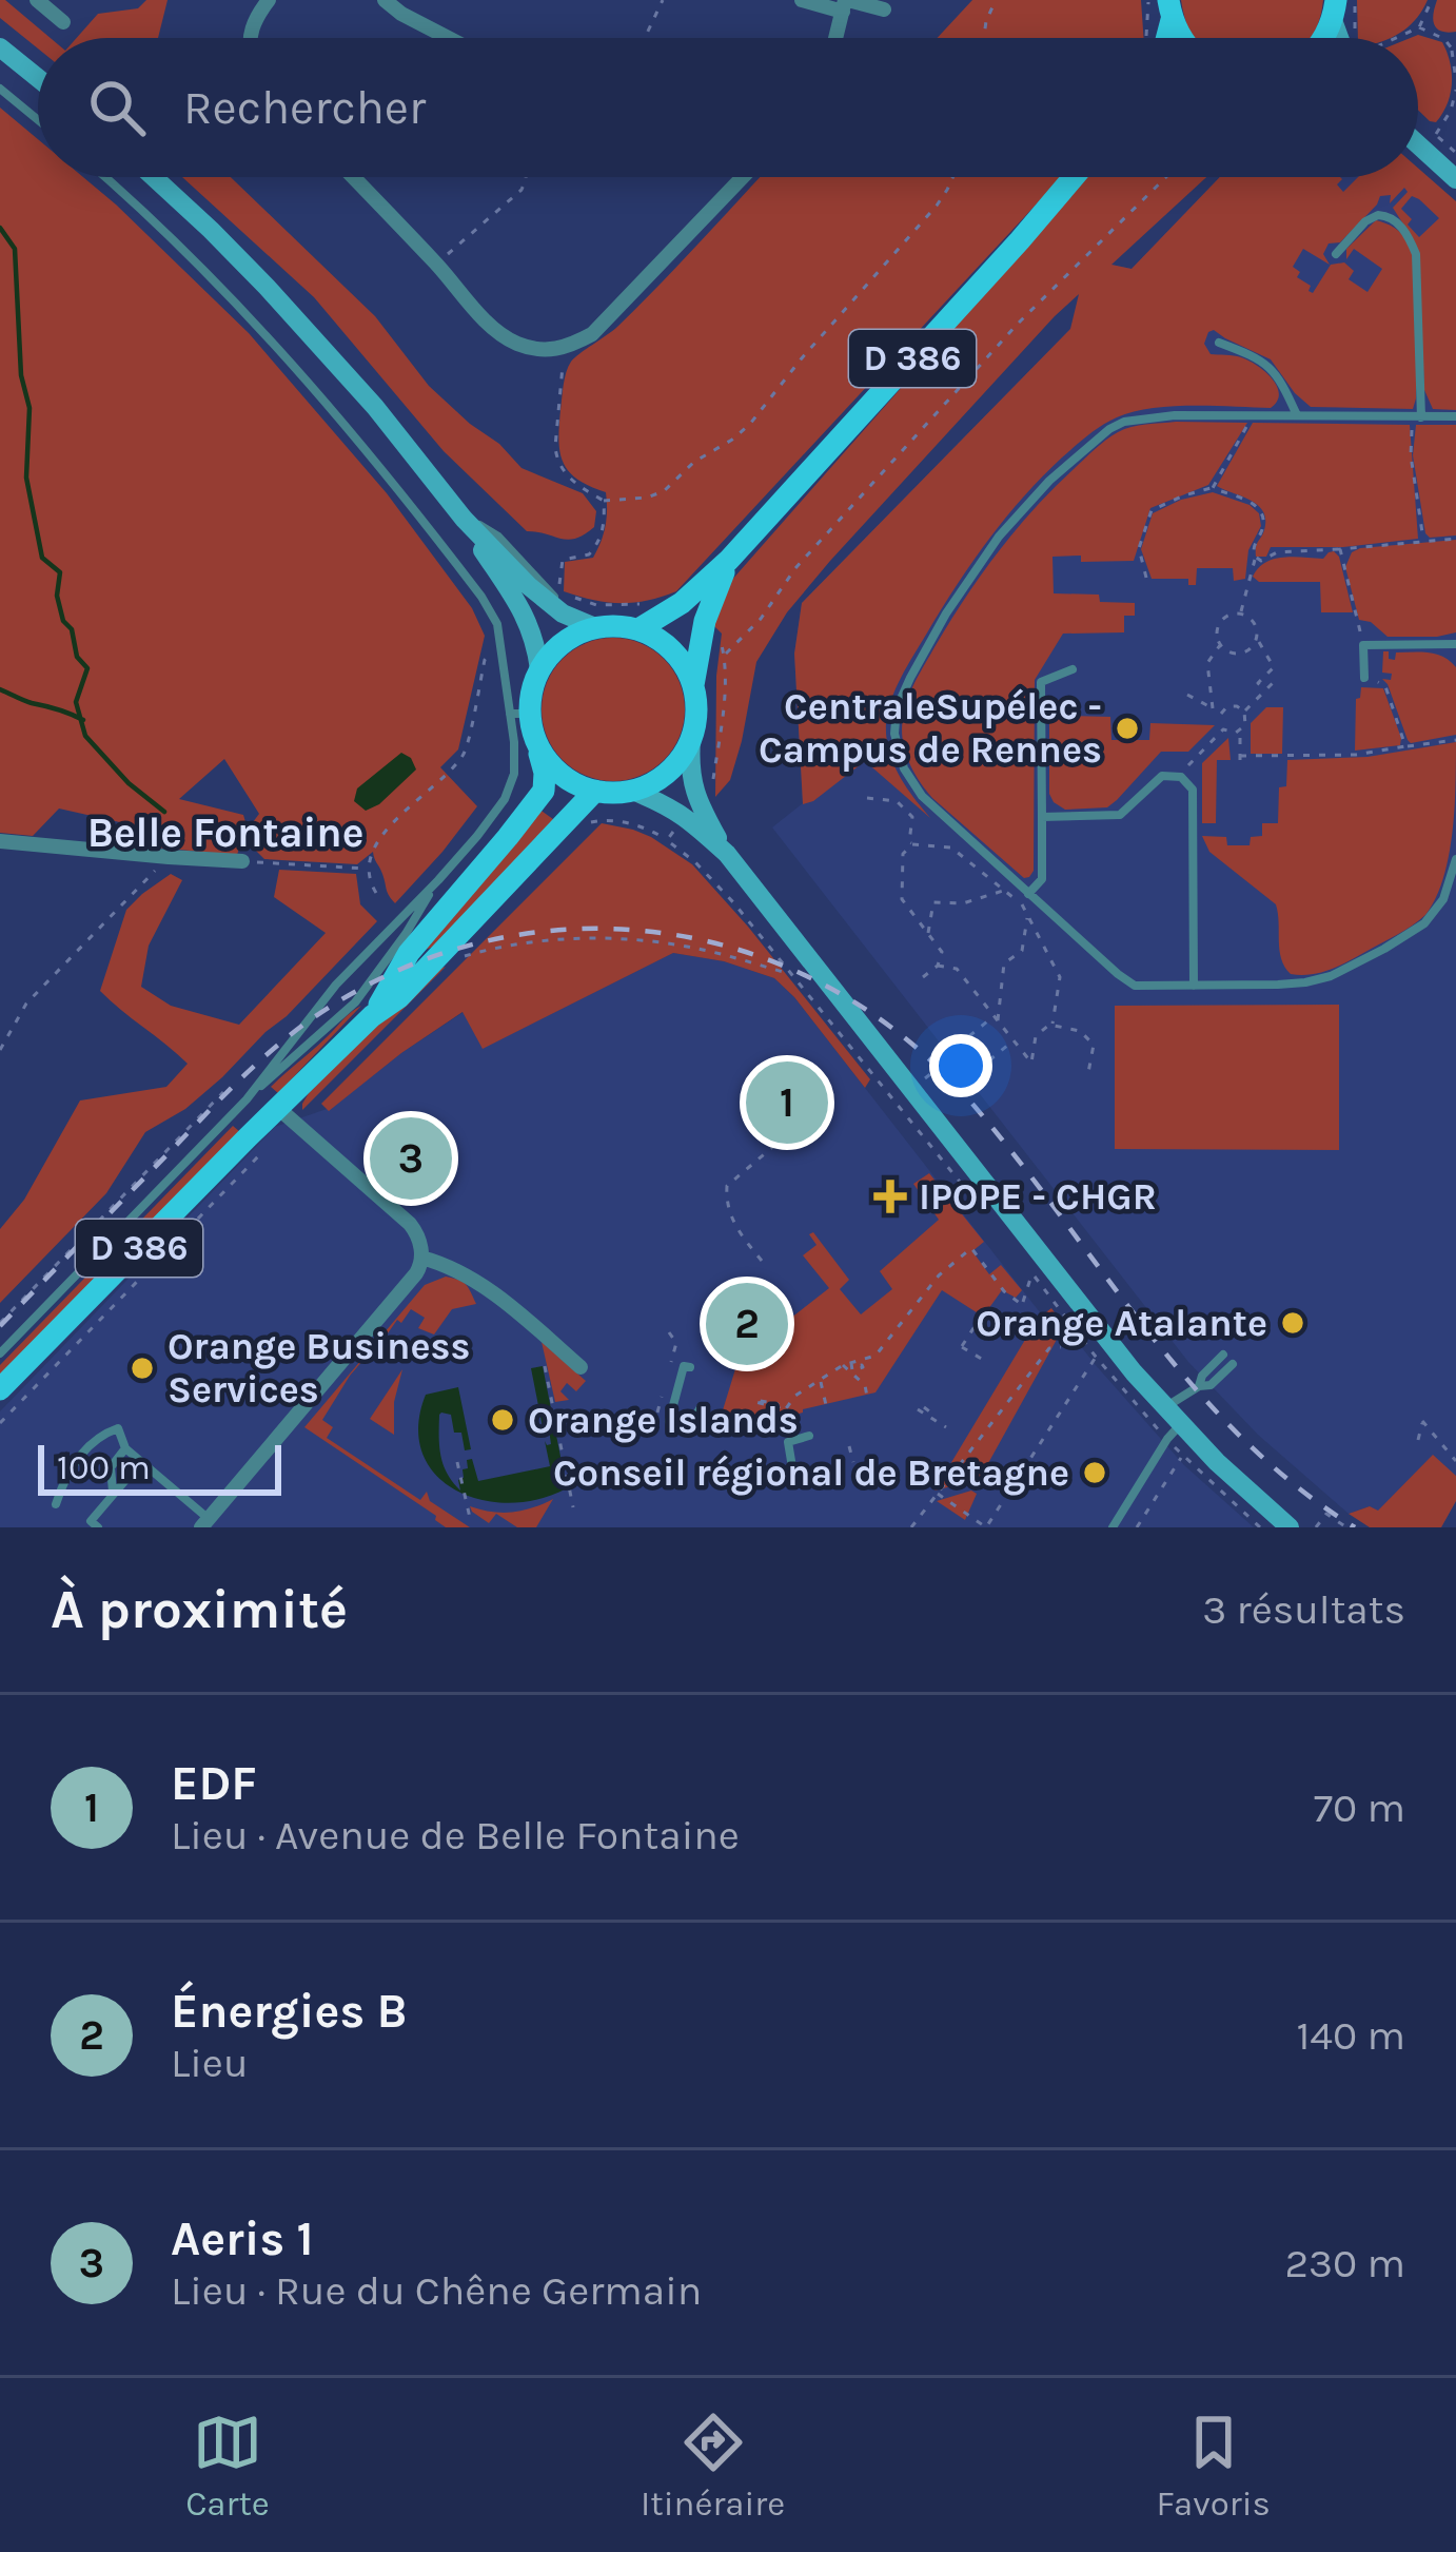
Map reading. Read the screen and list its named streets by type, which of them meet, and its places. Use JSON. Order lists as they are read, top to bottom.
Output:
{
  "streets": {
    "main road": ["D 386"]
  },
  "districts": ["Belle Fontaine"],
  "places": {
    "other": [
      "CentraleSupélec - Campus de Rennes",
      "Orange Atalante",
      "Orange Business Services",
      "Orange Islands",
      "Conseil régional de Bretagne"
    ],
    "health": ["IPOPE - CHGR"]
  },
  "scale_bar": "100 m",
  "page": {
    "search": "Rechercher",
    "pins": ["1", "3", "2"],
    "scale": "100 m",
    "heading": ["À proximité", "3 résultats"],
    "list": [
      {
        "mark": "1",
        "name": "EDF",
        "note": "Lieu · Avenue de Belle Fontaine",
        "value": "70 m"
      },
      {
        "mark": "2",
        "name": "Énergies B",
        "note": "Lieu",
        "value": "140 m"
      },
      {
        "mark": "3",
        "name": "Aeris 1",
        "note": "Lieu · Rue du Chêne Germain",
        "value": "230 m"
      }
    ],
    "nav": ["Carte", "Itinéraire", "Favoris"]
  }
}
